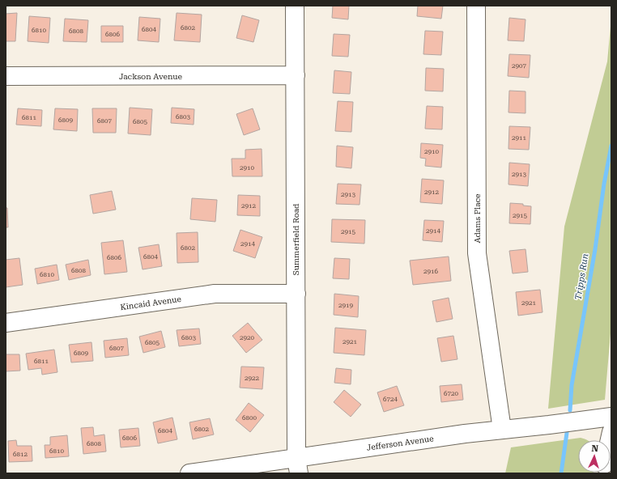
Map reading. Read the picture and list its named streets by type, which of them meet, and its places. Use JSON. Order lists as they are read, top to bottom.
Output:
{
  "streets": {
    "street": [
      "Jackson Avenue",
      "Adams Place",
      "Summerfield Road",
      "Kincaid Avenue",
      "Jefferson Avenue"
    ]
  },
  "crossings": [
    ["Jackson Avenue", "Summerfield Road"],
    ["Adams Place", "Jefferson Avenue"],
    ["Summerfield Road", "Kincaid Avenue"],
    ["Summerfield Road", "Jefferson Avenue"]
  ],
  "water": ["Tripps Run"],
  "house_numbers": [
    "6802",
    "6804",
    "6810",
    "6808",
    "6806",
    "2907",
    "6803",
    "6811",
    "6809",
    "6807",
    "6805",
    "2911",
    "2910",
    "2910",
    "2913",
    "2912",
    "2913",
    "2912",
    "2915",
    "2914",
    "2915",
    "2914",
    "6802",
    "6804",
    "6806",
    "6808",
    "2916",
    "6810",
    "2921",
    "2919",
    "6803",
    "2920",
    "2921",
    "6805",
    "6807",
    "6809",
    "6811",
    "2922",
    "6720",
    "6724",
    "6800",
    "6802",
    "6804",
    "6806",
    "6808",
    "6810",
    "6812"
  ],
  "north": "top"
}
